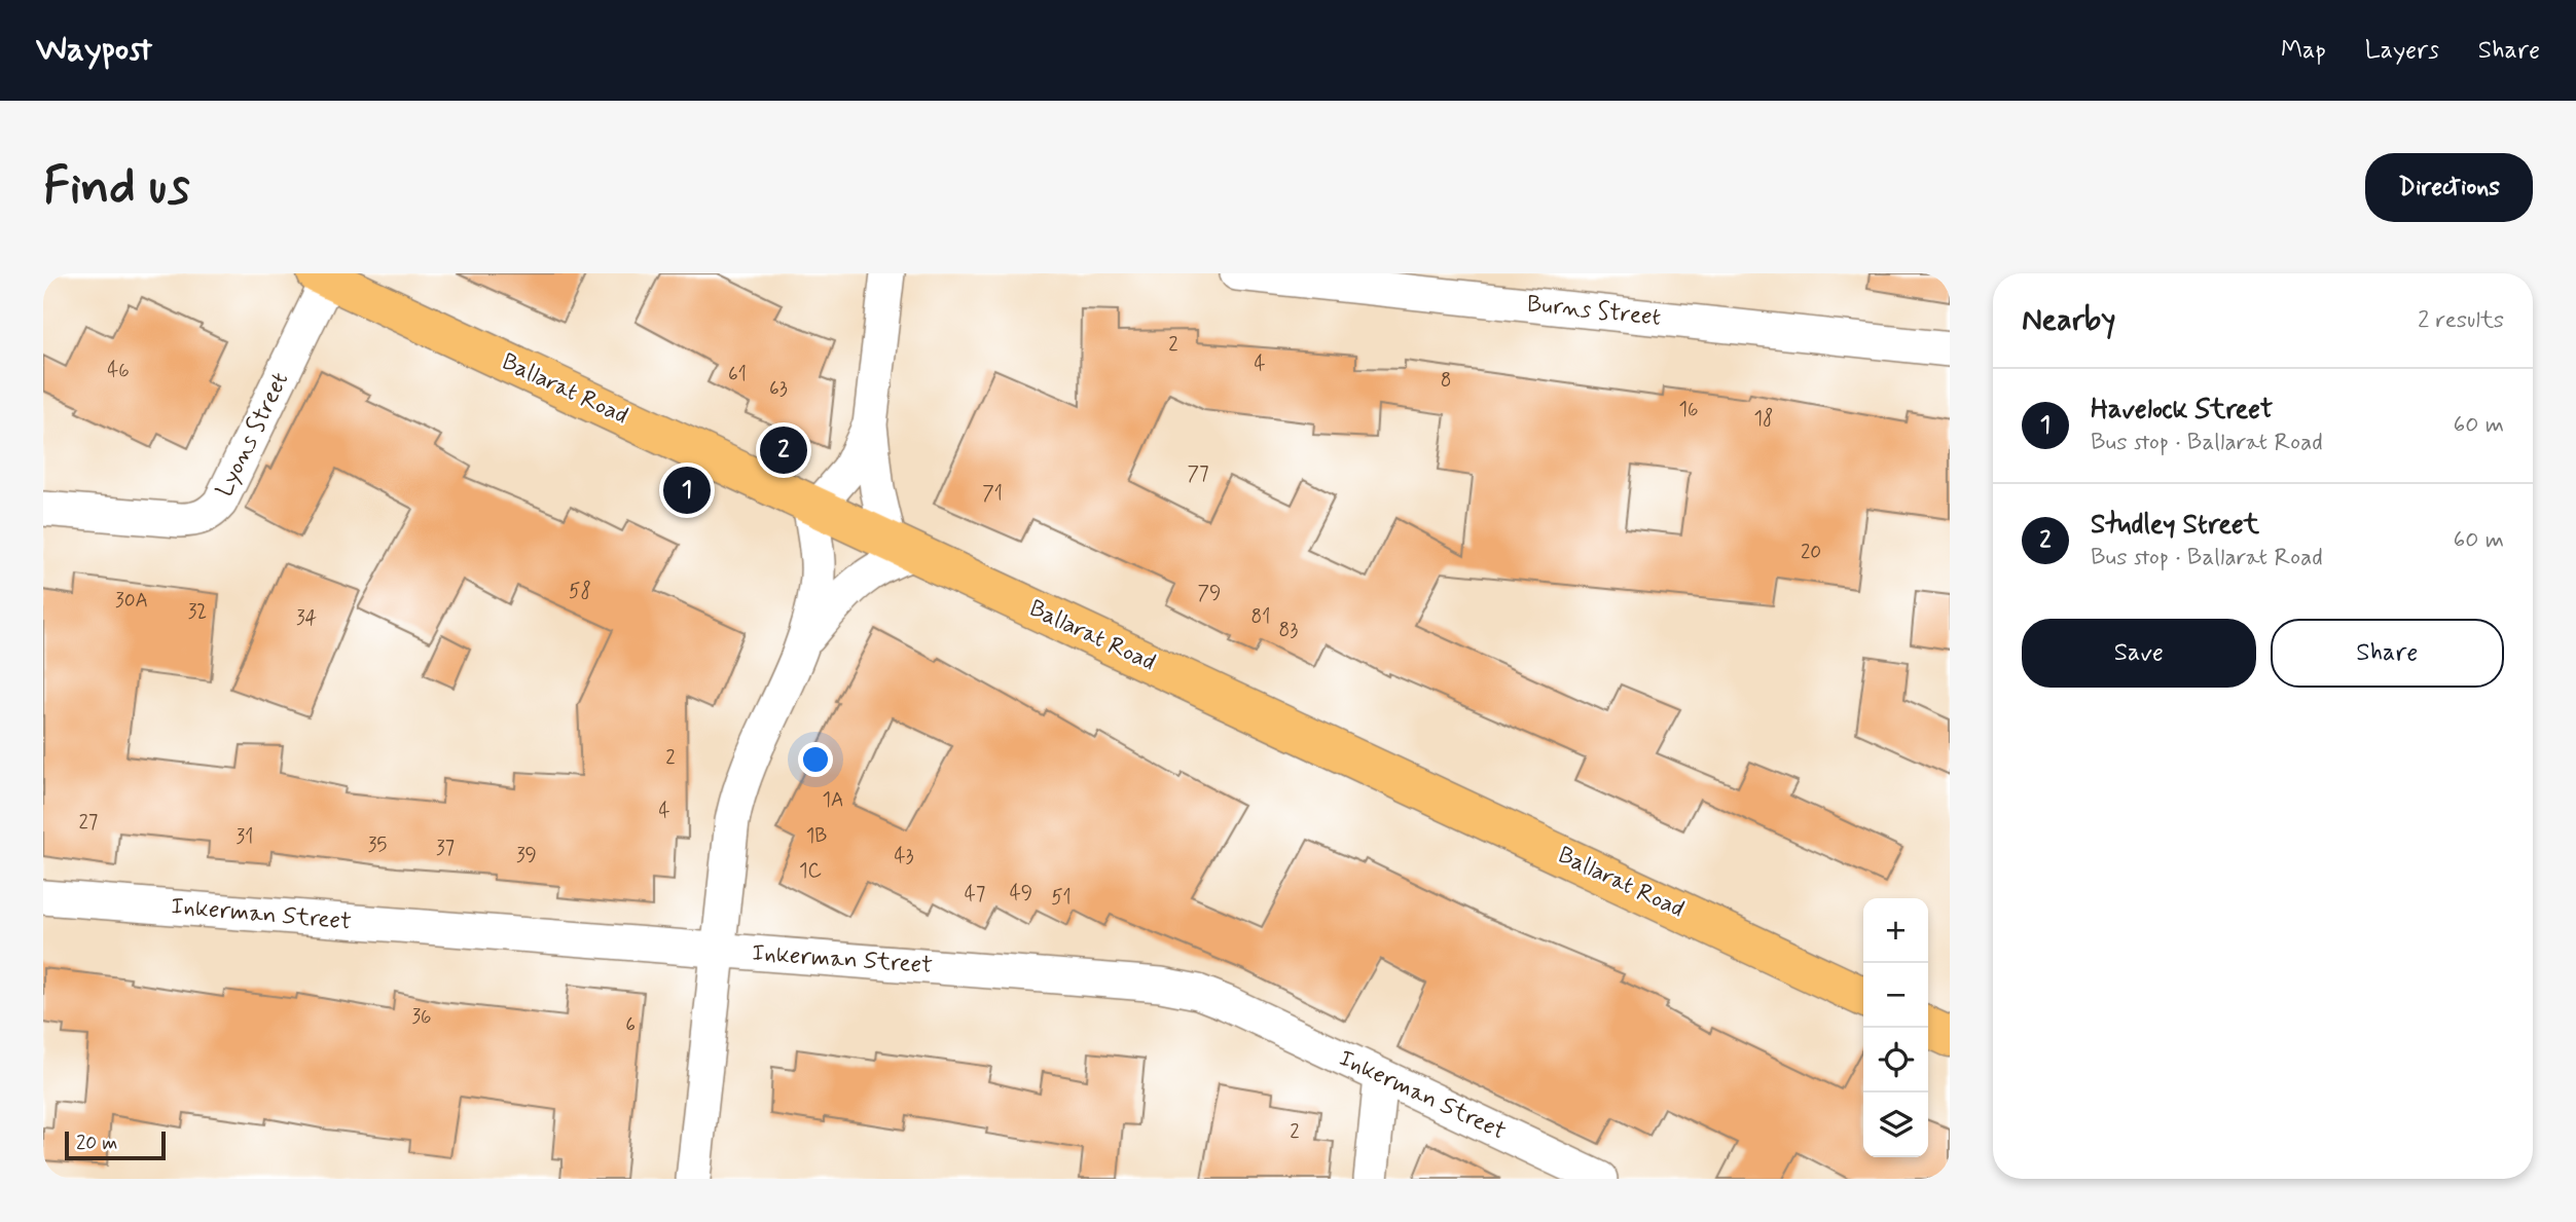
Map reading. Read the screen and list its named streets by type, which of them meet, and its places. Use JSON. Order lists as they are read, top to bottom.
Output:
{
  "streets": {
    "highway": ["Ballarat Road"],
    "street": ["Burns Street", "Lyons Street", "Inkerman Street"]
  },
  "crossings": [
    ["Ballarat Road", "Lyons Street"]
  ],
  "house_numbers": [
    "2",
    "4",
    "46",
    "61",
    "8",
    "63",
    "16",
    "18",
    "77",
    "71",
    "20",
    "58",
    "79",
    "30A",
    "32",
    "81",
    "34",
    "83",
    "2",
    "1A",
    "4",
    "27",
    "1B",
    "31",
    "35",
    "37",
    "39",
    "43",
    "1C",
    "49",
    "47",
    "51",
    "36",
    "6",
    "2"
  ],
  "scale_bar": "20 m",
  "page": {
    "header": "Waypost",
    "nav": ["Map", "Layers", "Share"],
    "buttons": [
      "Directions",
      ["Save", "Share"]
    ],
    "title": "Find us",
    "heading": ["Nearby", "2 results"],
    "list": [
      {
        "mark": "1",
        "name": "Havelock Street",
        "note": "Bus stop · Ballarat Road",
        "value": "60 m"
      },
      {
        "mark": "2",
        "name": "Studley Street",
        "note": "Bus stop · Ballarat Road",
        "value": "60 m"
      }
    ],
    "pins": ["2", "1"],
    "map_buttons": ["+", "−"],
    "scale": "20 m"
  }
}
